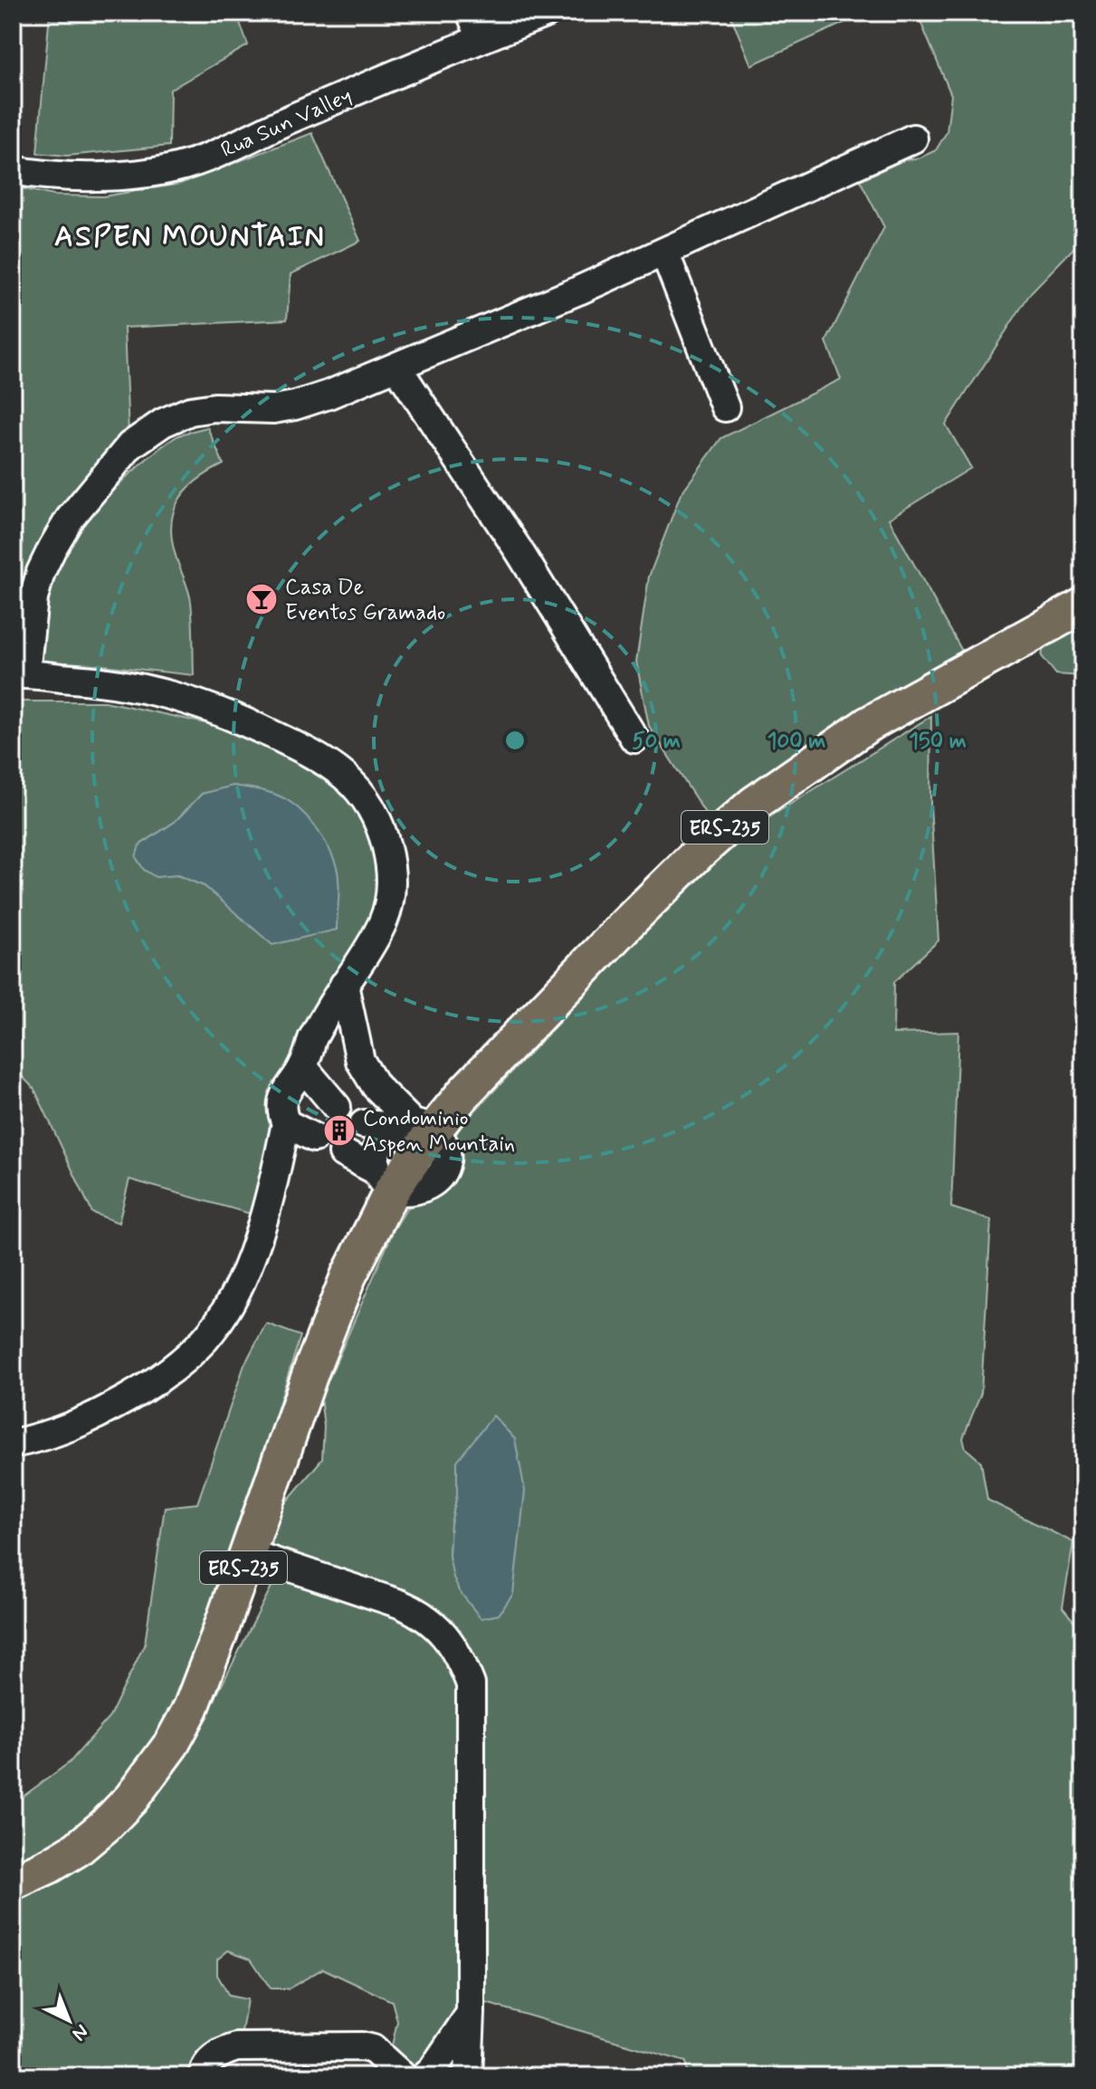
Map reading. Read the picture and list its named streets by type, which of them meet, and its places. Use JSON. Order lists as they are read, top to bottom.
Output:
{
  "streets": {
    "main road": ["ERS-235"],
    "street": ["Rua Sun Valley"]
  },
  "districts": ["ASPEN MOUNTAIN"],
  "places": {
    "bar": ["Casa De Eventos Gramado"],
    "building": ["Condominio Aspen Mountain"]
  },
  "north": "bottom right",
  "rings": ["50 m", "100 m", "150 m"]
}
